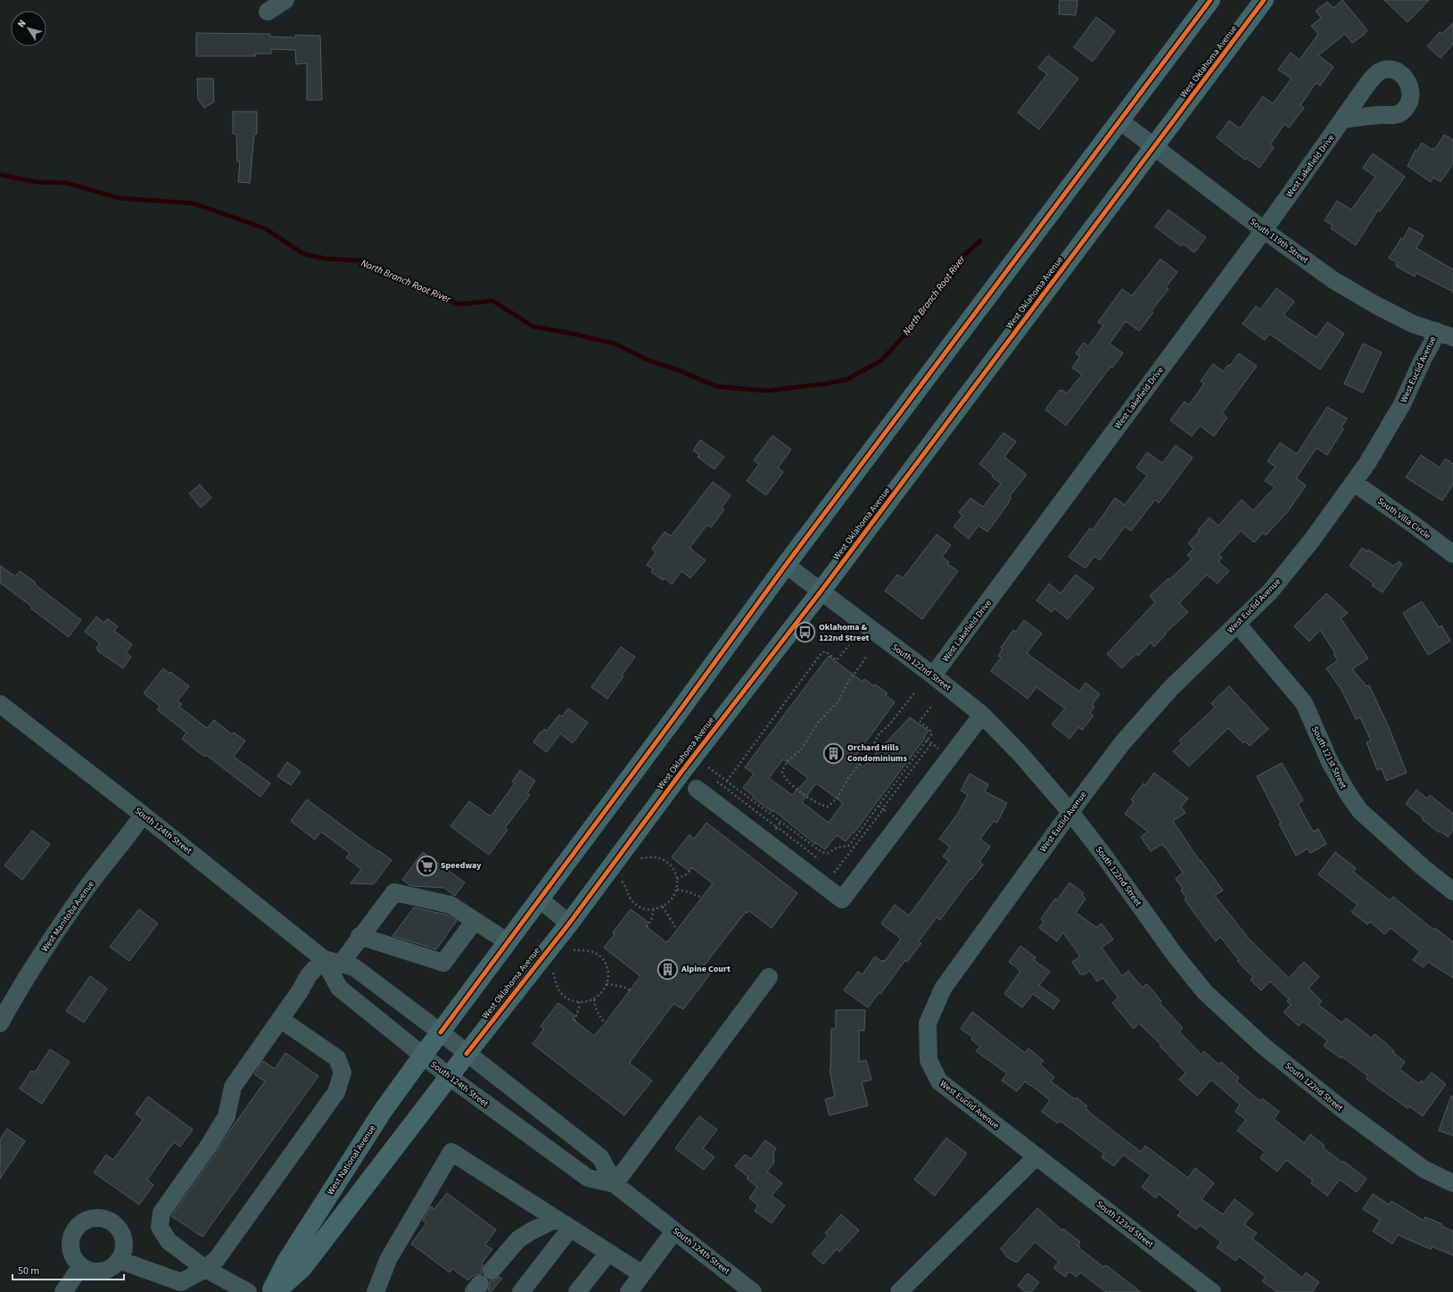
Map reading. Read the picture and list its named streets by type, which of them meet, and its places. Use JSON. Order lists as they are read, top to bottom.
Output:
{
  "streets": {
    "main road": ["West Oklahoma Avenue", "West National Avenue"],
    "street": [
      "West Lakefield Drive",
      "South 119th Street",
      "West Euclid Avenue",
      "South Villa Circle",
      "South 122nd Street",
      "South 121st Street",
      "South 124th Street",
      "West Manitoba Avenue",
      "South 123rd Street"
    ]
  },
  "crossings": [
    ["West Oklahoma Avenue", "South 119th Street"],
    ["West Oklahoma Avenue", "South 122nd Street"],
    ["West Oklahoma Avenue", "South 124th Street"],
    ["West Lakefield Drive", "South 119th Street"],
    ["West Lakefield Drive", "South 122nd Street"],
    ["South 119th Street", "West Euclid Avenue"],
    ["West Euclid Avenue", "South Villa Circle"],
    ["West Euclid Avenue", "South 122nd Street"],
    ["West Euclid Avenue", "South 121st Street"],
    ["West Euclid Avenue", "South 123rd Street"],
    ["South 124th Street", "West Manitoba Avenue"],
    ["South 124th Street", "West National Avenue"]
  ],
  "water": ["North Branch Root River"],
  "places": {
    "bus stop": ["Oklahoma & 122nd Street"],
    "building": ["Orchard Hills Condominiums", "Alpine Court"],
    "supermarket": ["Speedway"]
  },
  "scale_bar": "50 m",
  "north": "top left"
}
